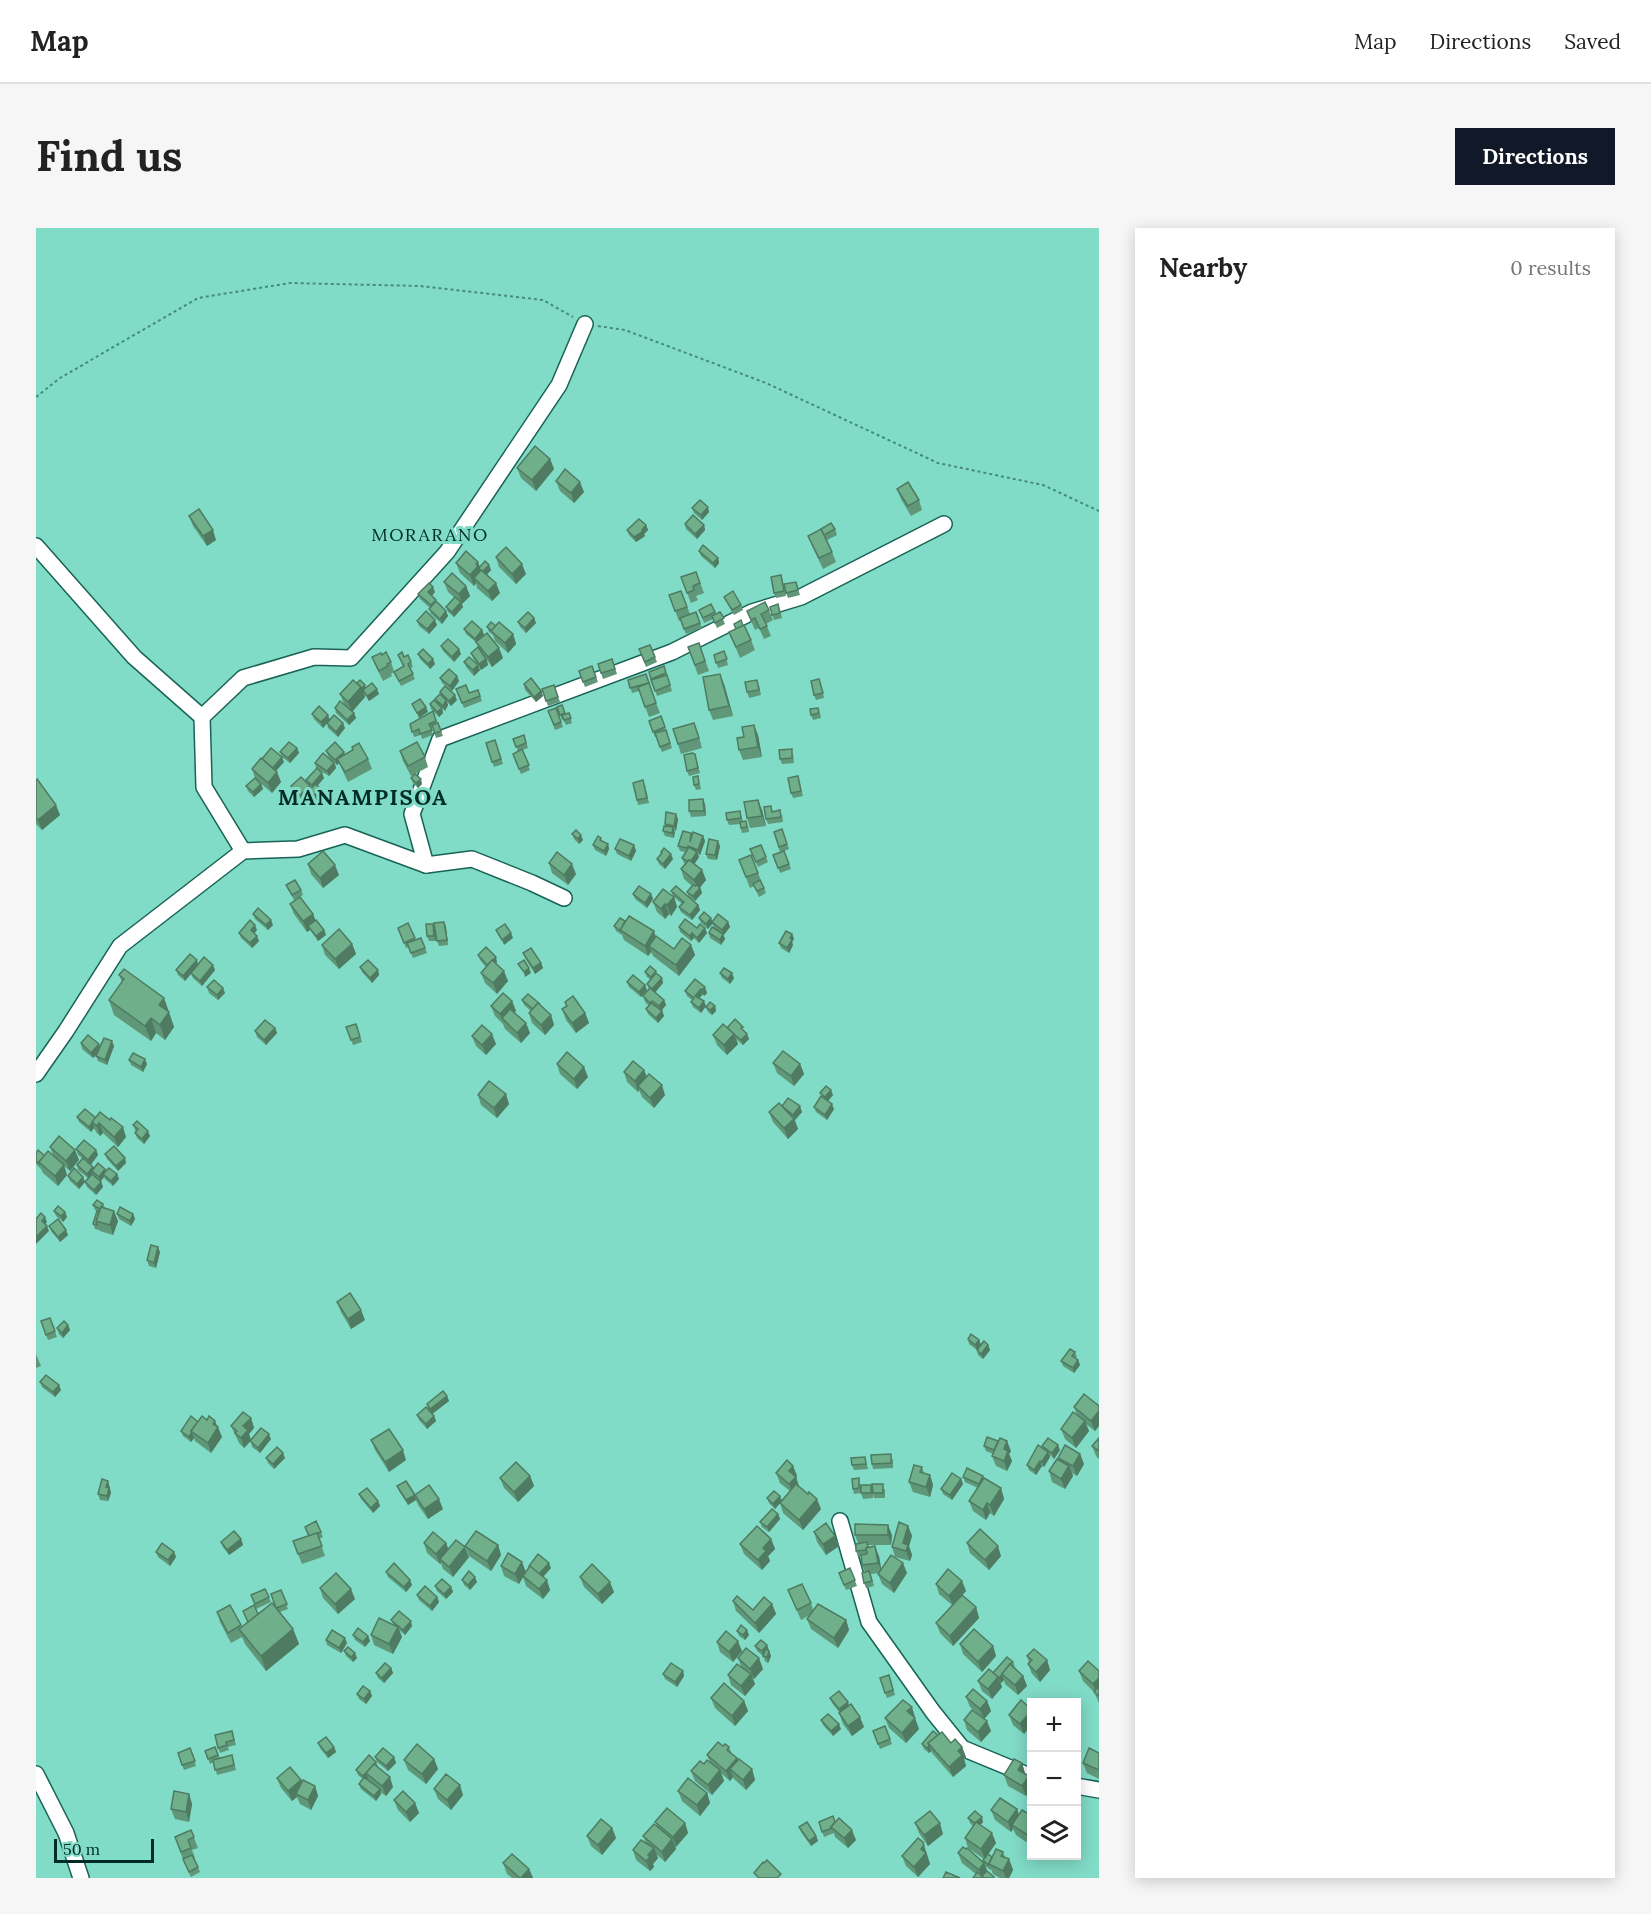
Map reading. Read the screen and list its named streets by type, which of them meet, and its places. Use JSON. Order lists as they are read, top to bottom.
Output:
{
  "districts": ["MORARANO", "MANAMPISOA"],
  "scale_bar": "50 m",
  "page": {
    "header": "Map",
    "nav": ["Map", "Directions", "Saved"],
    "buttons": "Directions",
    "title": "Find us",
    "heading": ["Nearby", "0 results"],
    "map_buttons": ["+", "−"],
    "scale": "50 m"
  }
}
